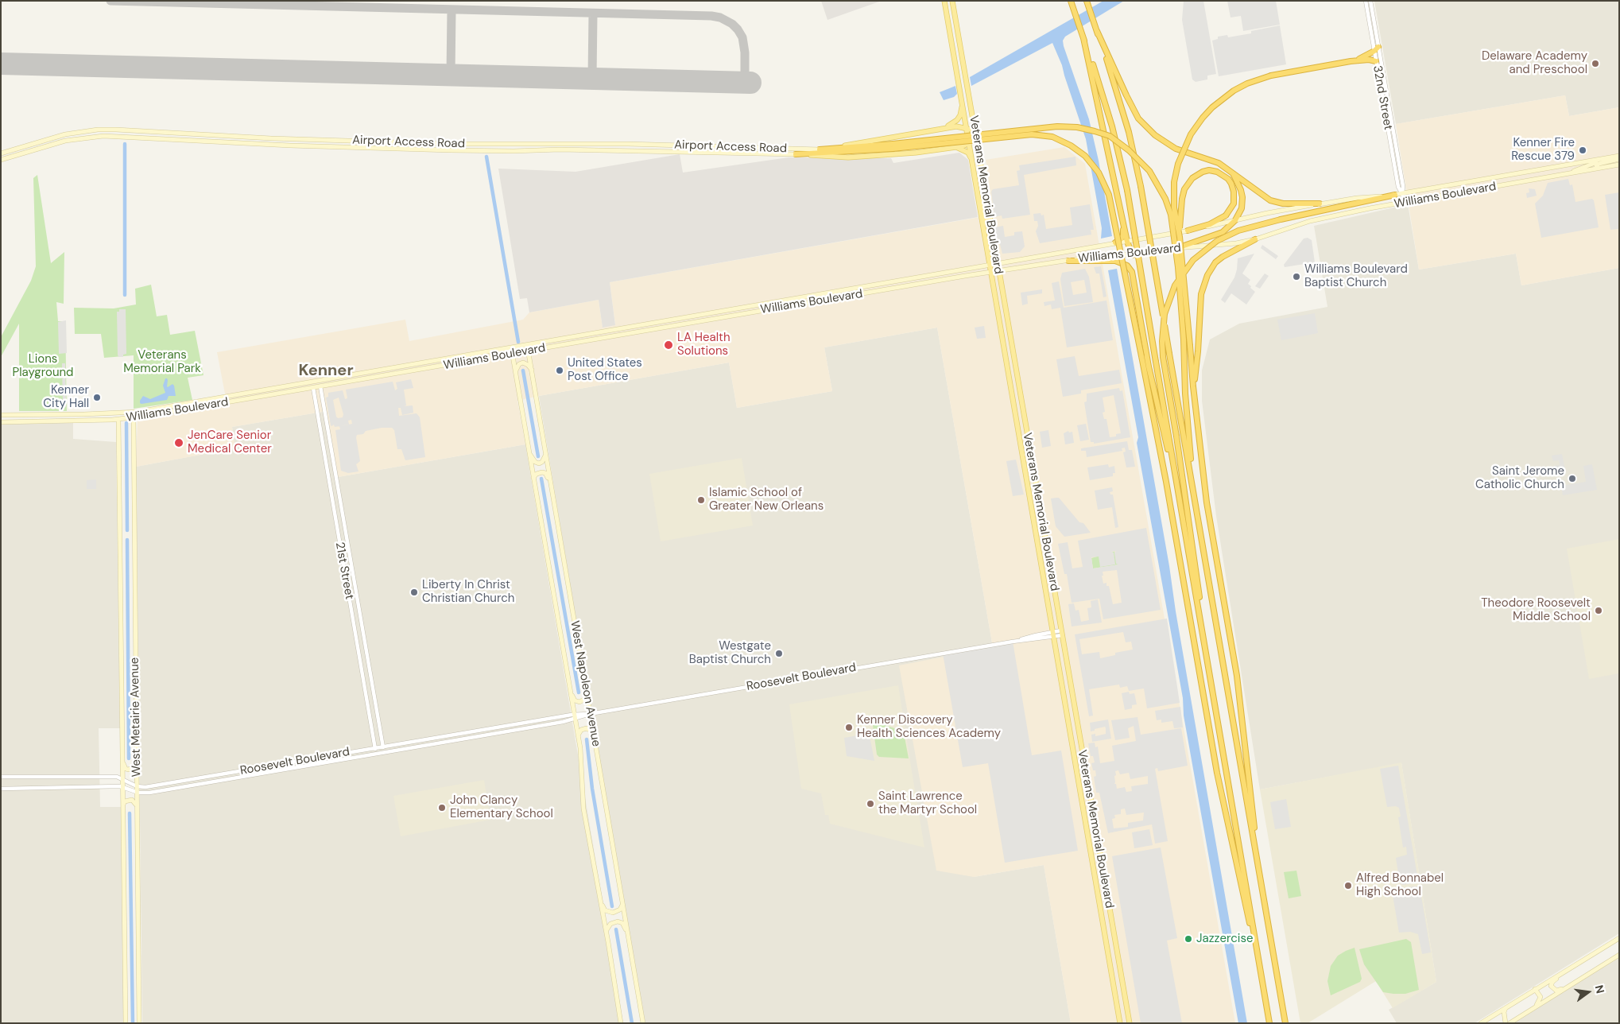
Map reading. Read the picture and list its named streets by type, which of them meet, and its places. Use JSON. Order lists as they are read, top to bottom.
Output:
{
  "streets": {
    "main road": [
      "Airport Access Road",
      "Veterans Memorial Boulevard",
      "Williams Boulevard",
      "West Napoleon Avenue",
      "West Metairie Avenue"
    ],
    "street": ["32nd Street", "21st Street", "Roosevelt Boulevard"]
  },
  "crossings": [
    ["32nd Street", "Williams Boulevard"],
    ["Veterans Memorial Boulevard", "Williams Boulevard"],
    ["Veterans Memorial Boulevard", "Roosevelt Boulevard"],
    ["Williams Boulevard", "21st Street"],
    ["Williams Boulevard", "West Napoleon Avenue"],
    ["Williams Boulevard", "West Metairie Avenue"],
    ["21st Street", "Roosevelt Boulevard"],
    ["Roosevelt Boulevard", "West Napoleon Avenue"],
    ["Roosevelt Boulevard", "West Metairie Avenue"]
  ],
  "districts": ["Kenner"],
  "parks": ["Veterans Memorial Park", "Lions Playground"],
  "places": [
    "Delaware Academy and Preschool",
    "Kenner Fire Rescue 379",
    "Williams Boulevard Baptist Church",
    "LA Health Solutions",
    "United States Post Office",
    "Kenner City Hall",
    "JenCare Senior Medical Center",
    "Saint Jerome Catholic Church",
    "Islamic School of Greater New Orleans",
    "Liberty In Christ Christian Church",
    "Theodore Roosevelt Middle School",
    "Westgate Baptist Church",
    "Kenner Discovery Health Sciences Academy",
    "Saint Lawrence the Martyr School",
    "John Clancy Elementary School",
    "Alfred Bonnabel High School",
    "Jazzercise"
  ],
  "north": "right"
}
